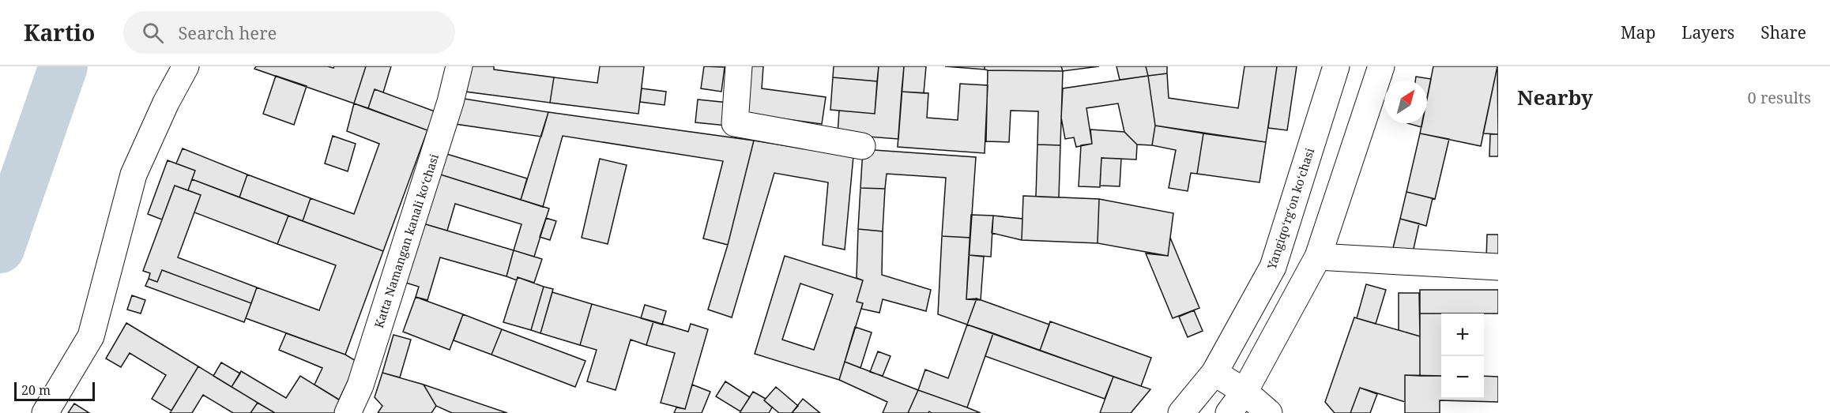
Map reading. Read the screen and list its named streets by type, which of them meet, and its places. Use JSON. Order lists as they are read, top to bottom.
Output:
{
  "streets": {
    "street": ["Yangiqoʻrgʻon koʻchasi", "Katta Namangan kanali koʻchasi"]
  },
  "scale_bar": "20 m",
  "north": "top right",
  "page": {
    "header": "Kartio",
    "search": "Search here",
    "nav": ["Map", "Layers", "Share"],
    "heading": ["Nearby", "0 results"],
    "map_buttons": ["+", "−"],
    "scale": "20 m"
  }
}
